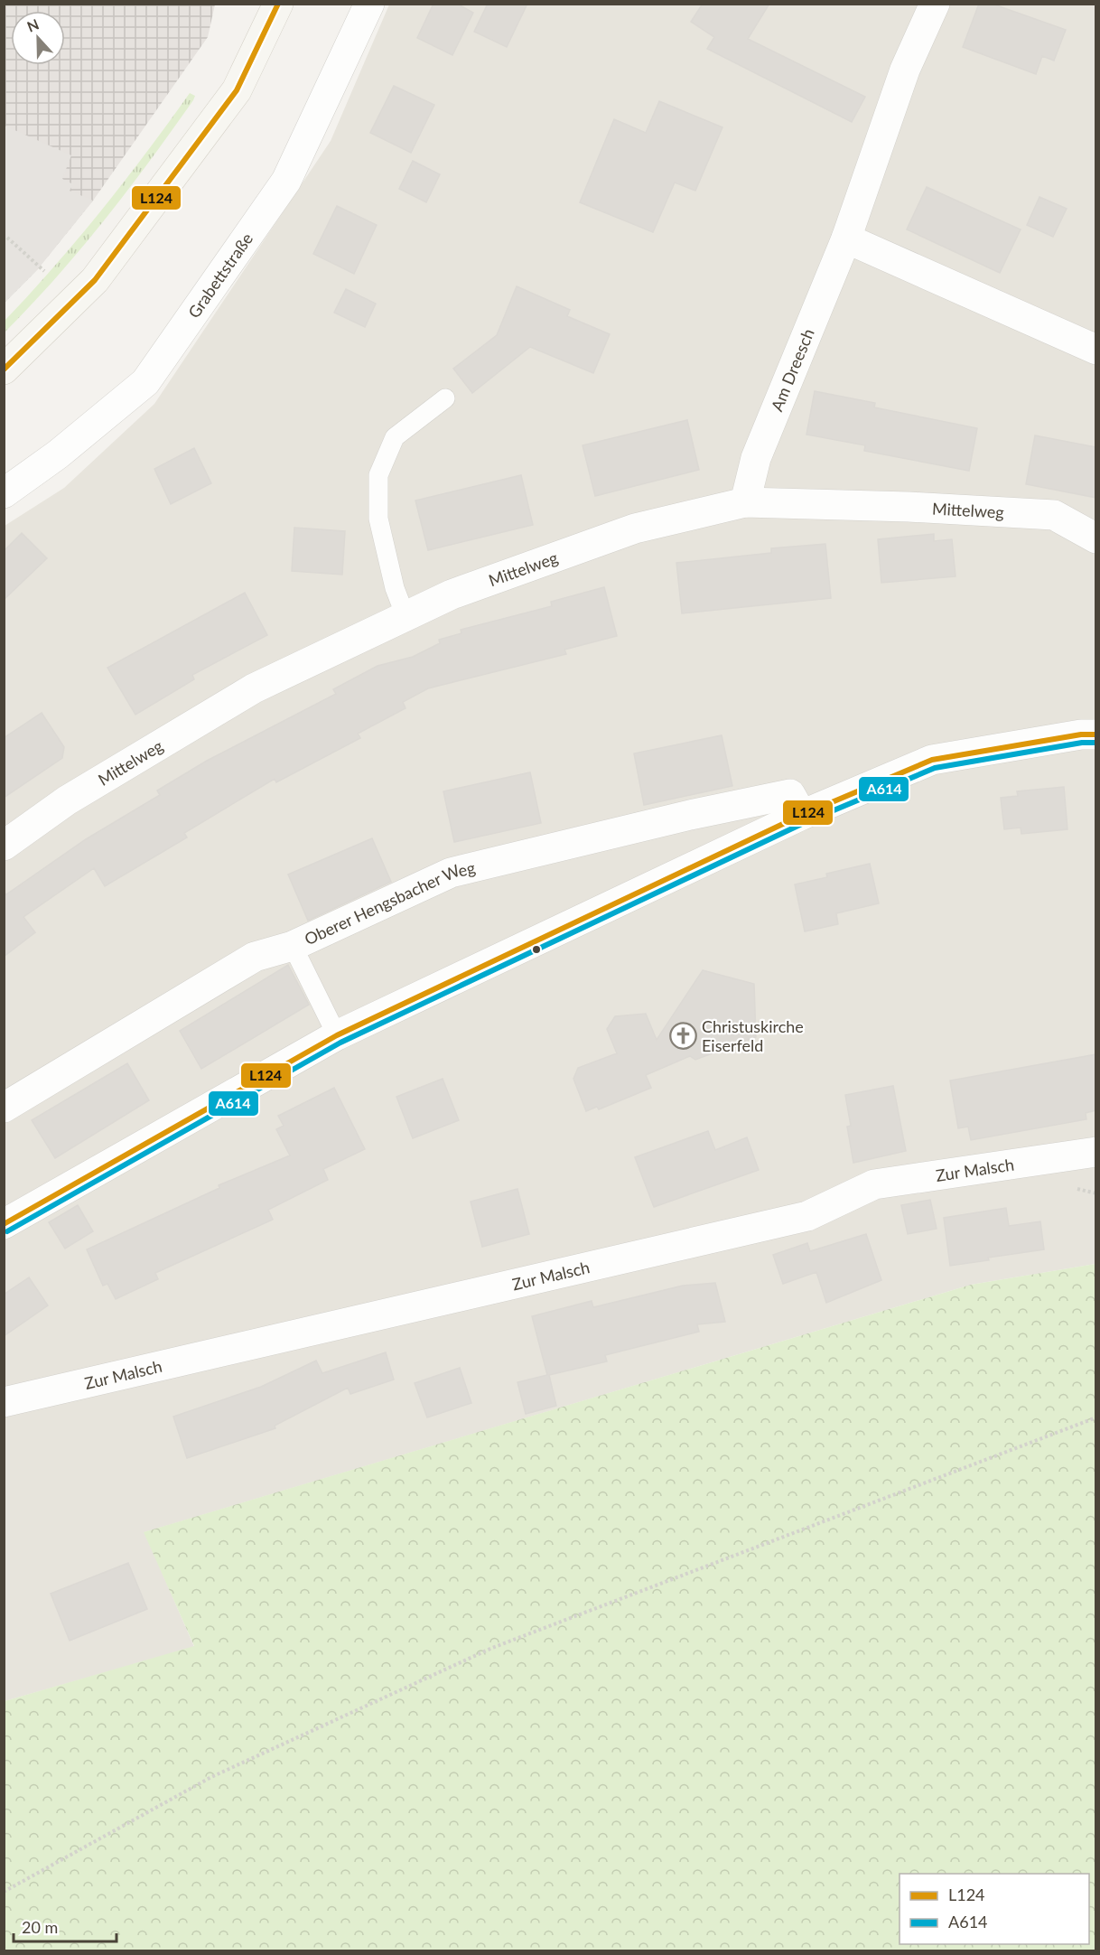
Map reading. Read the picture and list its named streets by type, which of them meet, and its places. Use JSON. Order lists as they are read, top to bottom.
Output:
{
  "streets": {
    "street": [
      "Grabettstraße",
      "Am Dreesch",
      "Mittelweg",
      "Oberer Hengsbacher Weg",
      "Zur Malsch"
    ]
  },
  "crossings": [
    ["Am Dreesch", "Mittelweg"]
  ],
  "places": {
    "church": ["Christuskirche Eiserfeld"]
  },
  "lines": ["transit line L124", "transit line A614"],
  "legend": ["L124", "A614"],
  "scale_bar": "20 m",
  "north": "top"
}
